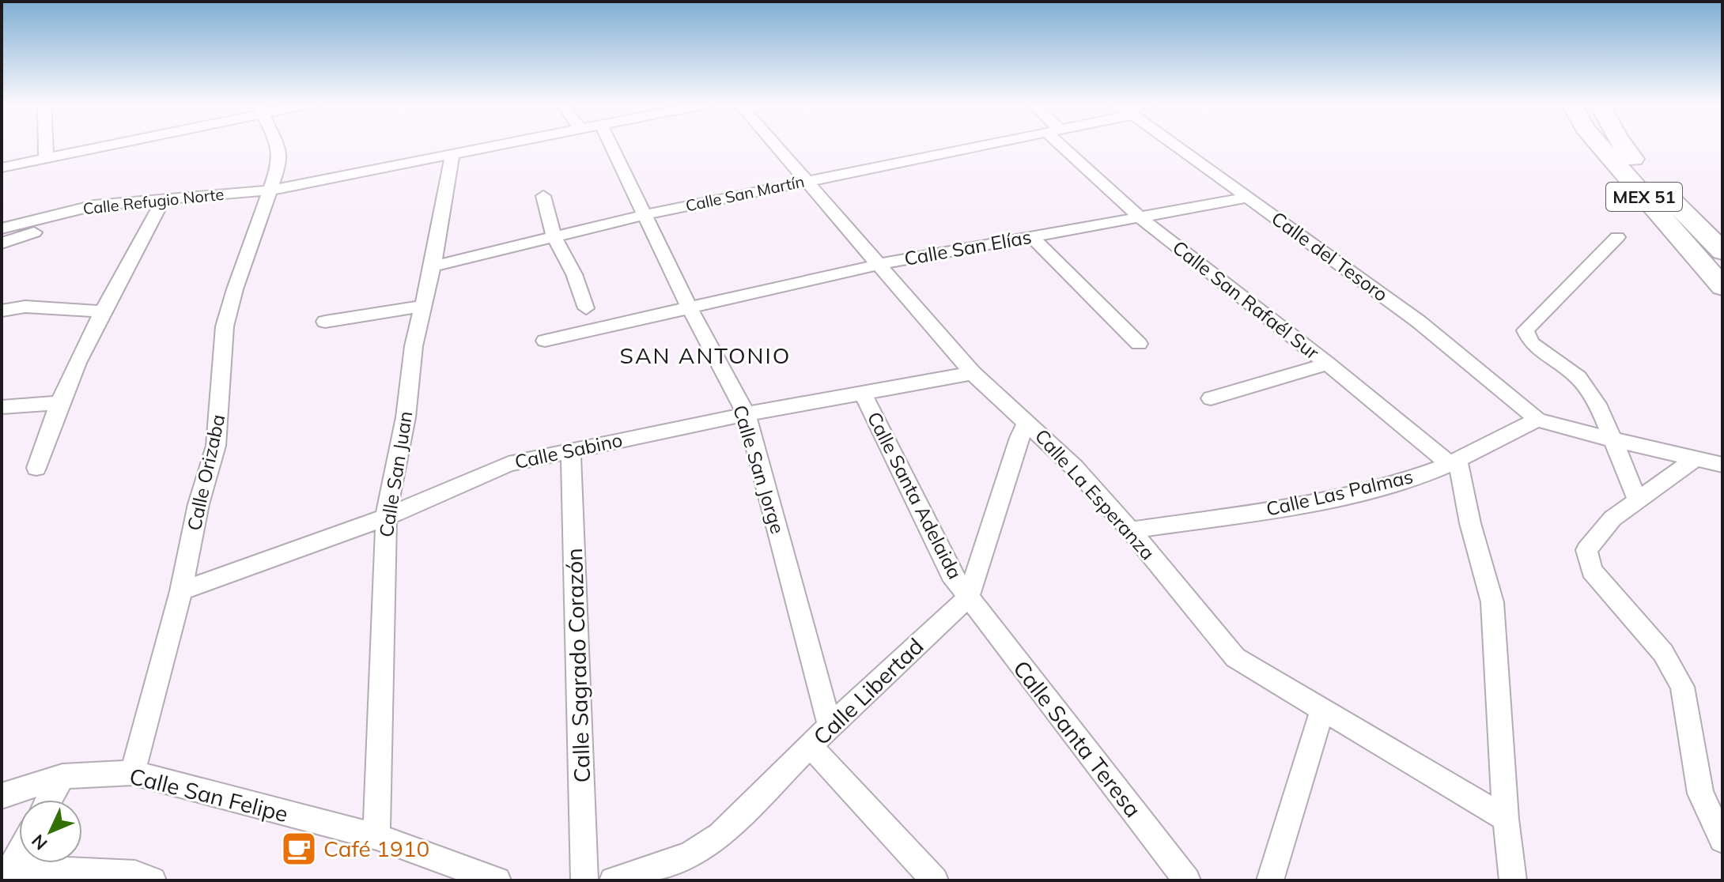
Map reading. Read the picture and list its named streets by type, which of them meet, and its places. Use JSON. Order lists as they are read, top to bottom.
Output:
{
  "streets": {
    "main road": ["MEX 51"],
    "street": [
      "Calle San Martín",
      "Calle Refugio Norte",
      "Calle San Elías",
      "Calle del Tesoro",
      "Calle San Rafaél Sur",
      "Calle Sabino",
      "Calle San Jorge",
      "Calle Orizaba",
      "Calle San Juan",
      "Calle Las Palmas",
      "Calle La Esperanza",
      "Calle Santa Adelaida",
      "Calle Sagrado Corazón",
      "Calle Libertad",
      "Calle Santa Teresa",
      "Calle San Felipe"
    ]
  },
  "crossings": [
    ["Calle San Martín", "Calle San Jorge"],
    ["Calle San Martín", "Calle San Juan"],
    ["Calle San Martín", "Calle La Esperanza"],
    ["Calle Refugio Norte", "Calle Orizaba"],
    ["Calle Refugio Norte", "Calle San Juan"],
    ["Calle San Elías", "Calle del Tesoro"],
    ["Calle San Elías", "Calle San Rafaél Sur"],
    ["Calle San Elías", "Calle San Jorge"],
    ["Calle San Elías", "Calle La Esperanza"],
    ["Calle del Tesoro", "Calle Las Palmas"],
    ["Calle San Rafaél Sur", "Calle Las Palmas"],
    ["Calle Sabino", "Calle San Jorge"],
    ["Calle Sabino", "Calle Orizaba"],
    ["Calle Sabino", "Calle San Juan"],
    ["Calle Sabino", "Calle La Esperanza"],
    ["Calle Sabino", "Calle Santa Adelaida"],
    ["Calle Sabino", "Calle Sagrado Corazón"],
    ["Calle San Jorge", "Calle Libertad"],
    ["Calle Orizaba", "Calle San Felipe"],
    ["Calle San Juan", "Calle San Felipe"],
    ["Calle Las Palmas", "Calle La Esperanza"],
    ["Calle La Esperanza", "Calle Libertad"],
    ["Calle Santa Adelaida", "Calle Libertad"],
    ["Calle Santa Adelaida", "Calle Santa Teresa"],
    ["Calle Libertad", "Calle Santa Teresa"]
  ],
  "districts": ["SAN ANTONIO"],
  "places": {
    "cafe": ["Café 1910"]
  },
  "north": "bottom left"
}
